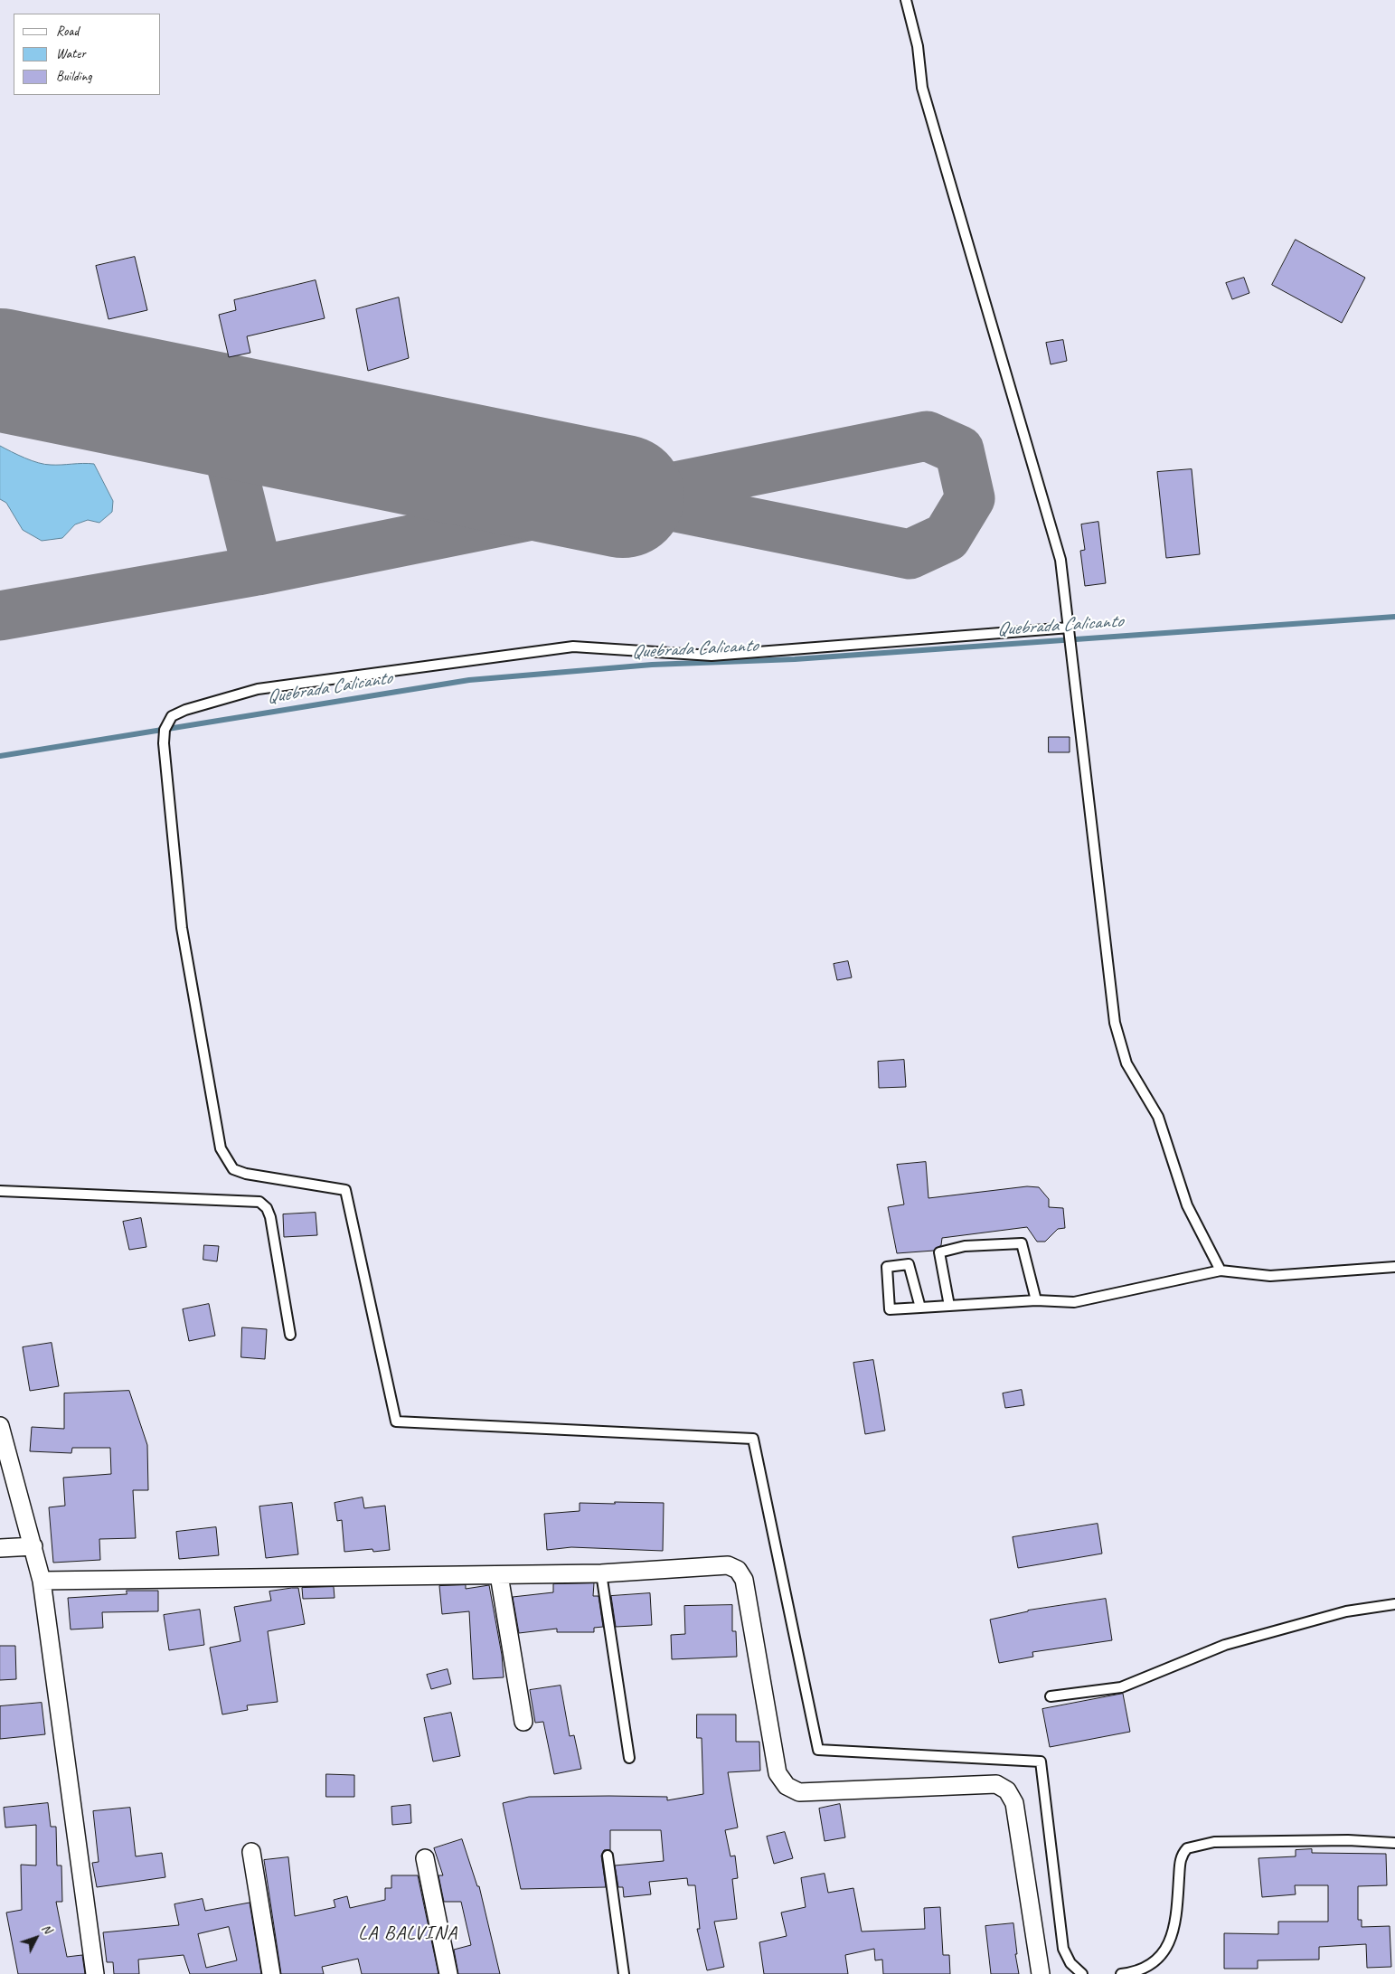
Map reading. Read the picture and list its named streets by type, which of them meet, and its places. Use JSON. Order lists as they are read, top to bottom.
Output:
{
  "districts": ["LA BALVINA"],
  "water": ["Quebrada Calicanto"],
  "legend": ["Road", "Water", "Building"],
  "north": "top right"
}
